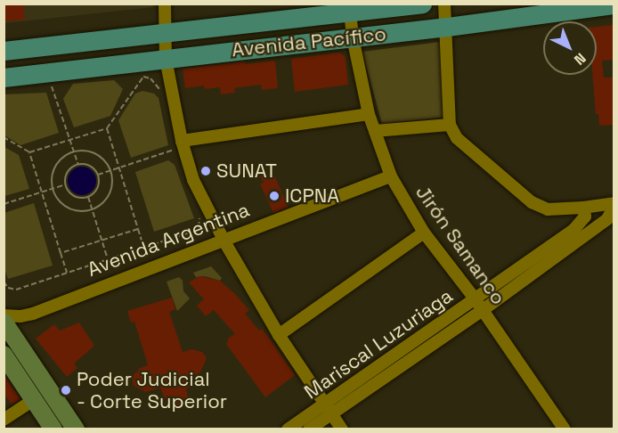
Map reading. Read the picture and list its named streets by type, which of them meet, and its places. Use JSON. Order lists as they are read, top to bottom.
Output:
{
  "streets": {
    "main road": ["Avenida Pacífico"],
    "street": ["Avenida Argentina", "Jirón Samanco", "Mariscal Luzuriaga"]
  },
  "crossings": [
    ["Avenida Pacífico", "Jirón Samanco"],
    ["Avenida Argentina", "Jirón Samanco"],
    ["Jirón Samanco", "Mariscal Luzuriaga"]
  ],
  "places": ["SUNAT", "ICPNA", "Poder Judicial - Corte Superior"],
  "north": "bottom right"
}
